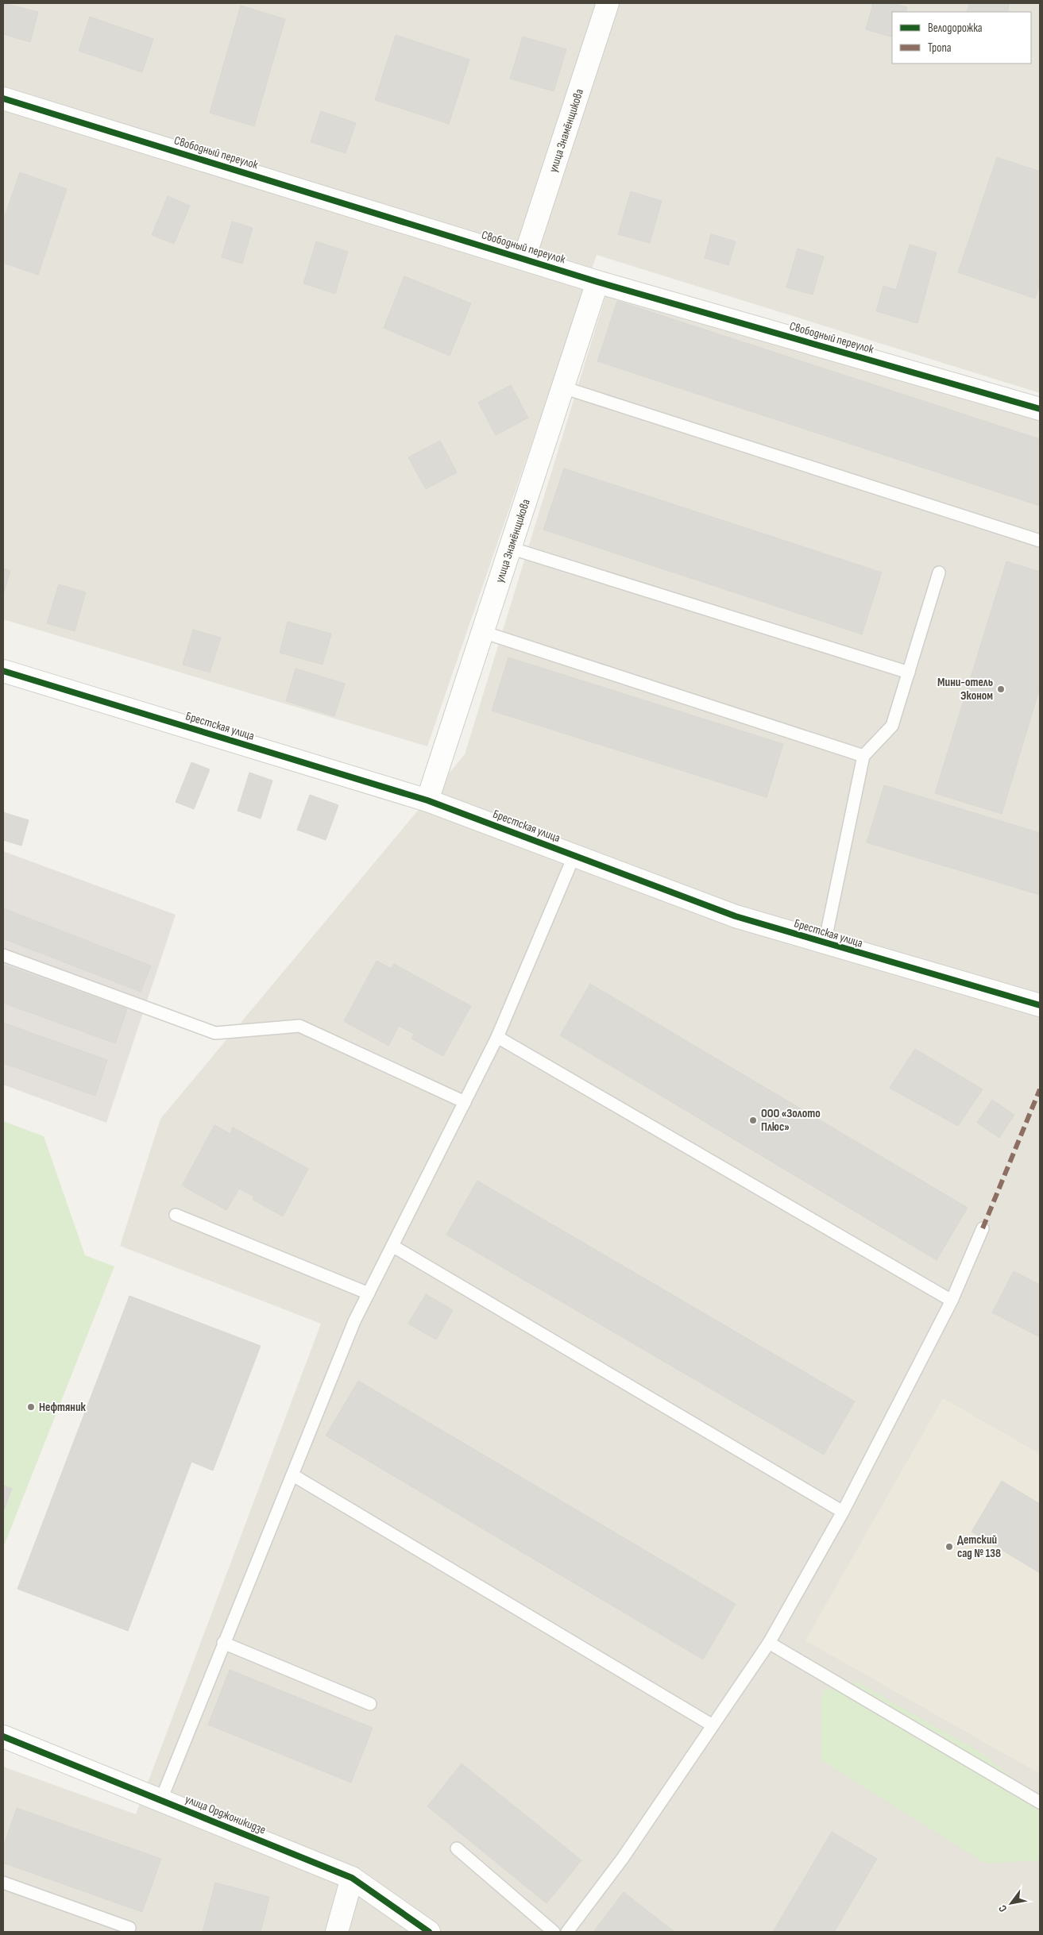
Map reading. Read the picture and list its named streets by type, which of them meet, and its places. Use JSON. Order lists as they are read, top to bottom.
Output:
{
  "streets": {
    "street": [
      "улица Знамёнщикова",
      "Свободный переулок",
      "Брестская улица",
      "улица Орджоникидзе"
    ]
  },
  "crossings": [
    ["улица Знамёнщикова", "Свободный переулок"],
    ["улица Знамёнщикова", "Брестская улица"]
  ],
  "places": [
    "Мини-отель Эконом",
    "ООО «Золото Плюс»",
    "Нефтяник",
    "Детский сад № 138"
  ],
  "legend": ["Велодорожка", "Тропа"],
  "north": "bottom left"
}
